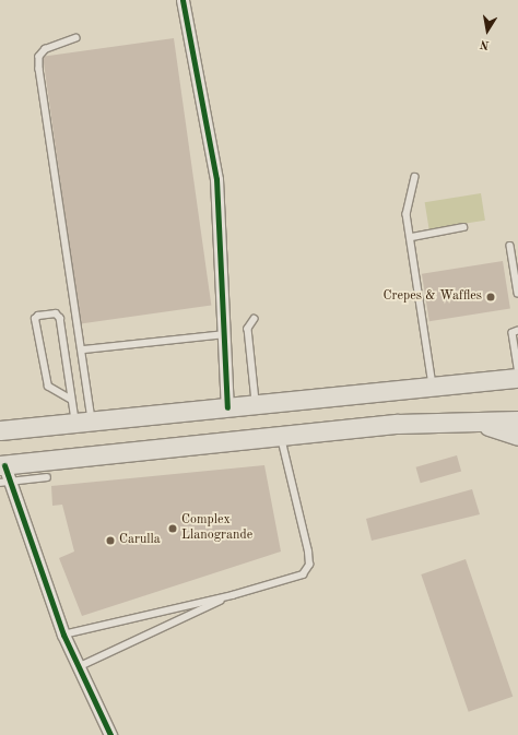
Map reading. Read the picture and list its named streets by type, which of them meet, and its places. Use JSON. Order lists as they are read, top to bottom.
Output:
{
  "places": ["Crepes & Waffles", "Complex Llanogrande", "Carulla"],
  "north": "bottom"
}
